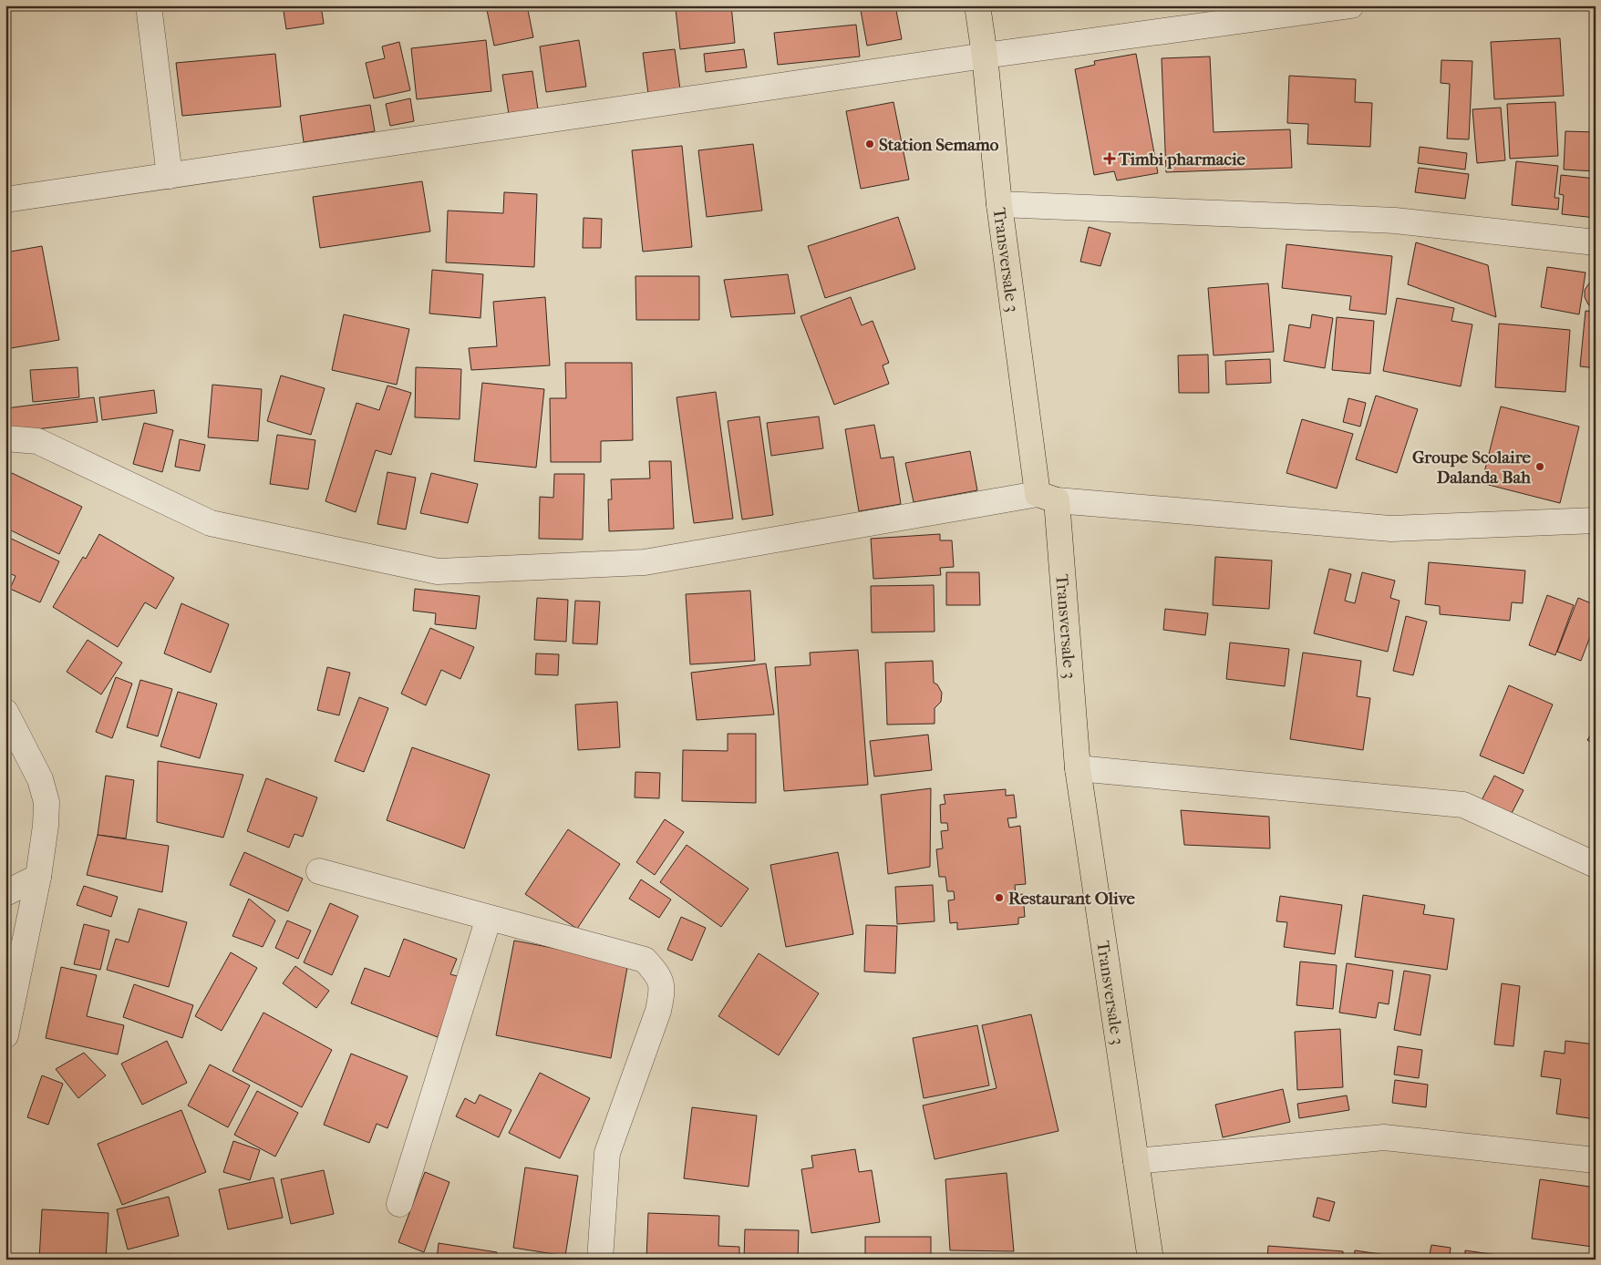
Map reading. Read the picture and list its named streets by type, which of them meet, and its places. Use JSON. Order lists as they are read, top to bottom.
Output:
{
  "streets": {
    "main road": ["Transversale 3"]
  },
  "places": {
    "other": ["Station Semamo", "Groupe Scolaire Dalanda Bah", "Restaurant Olive"],
    "health": ["Timbi pharmacie"]
  }
}
